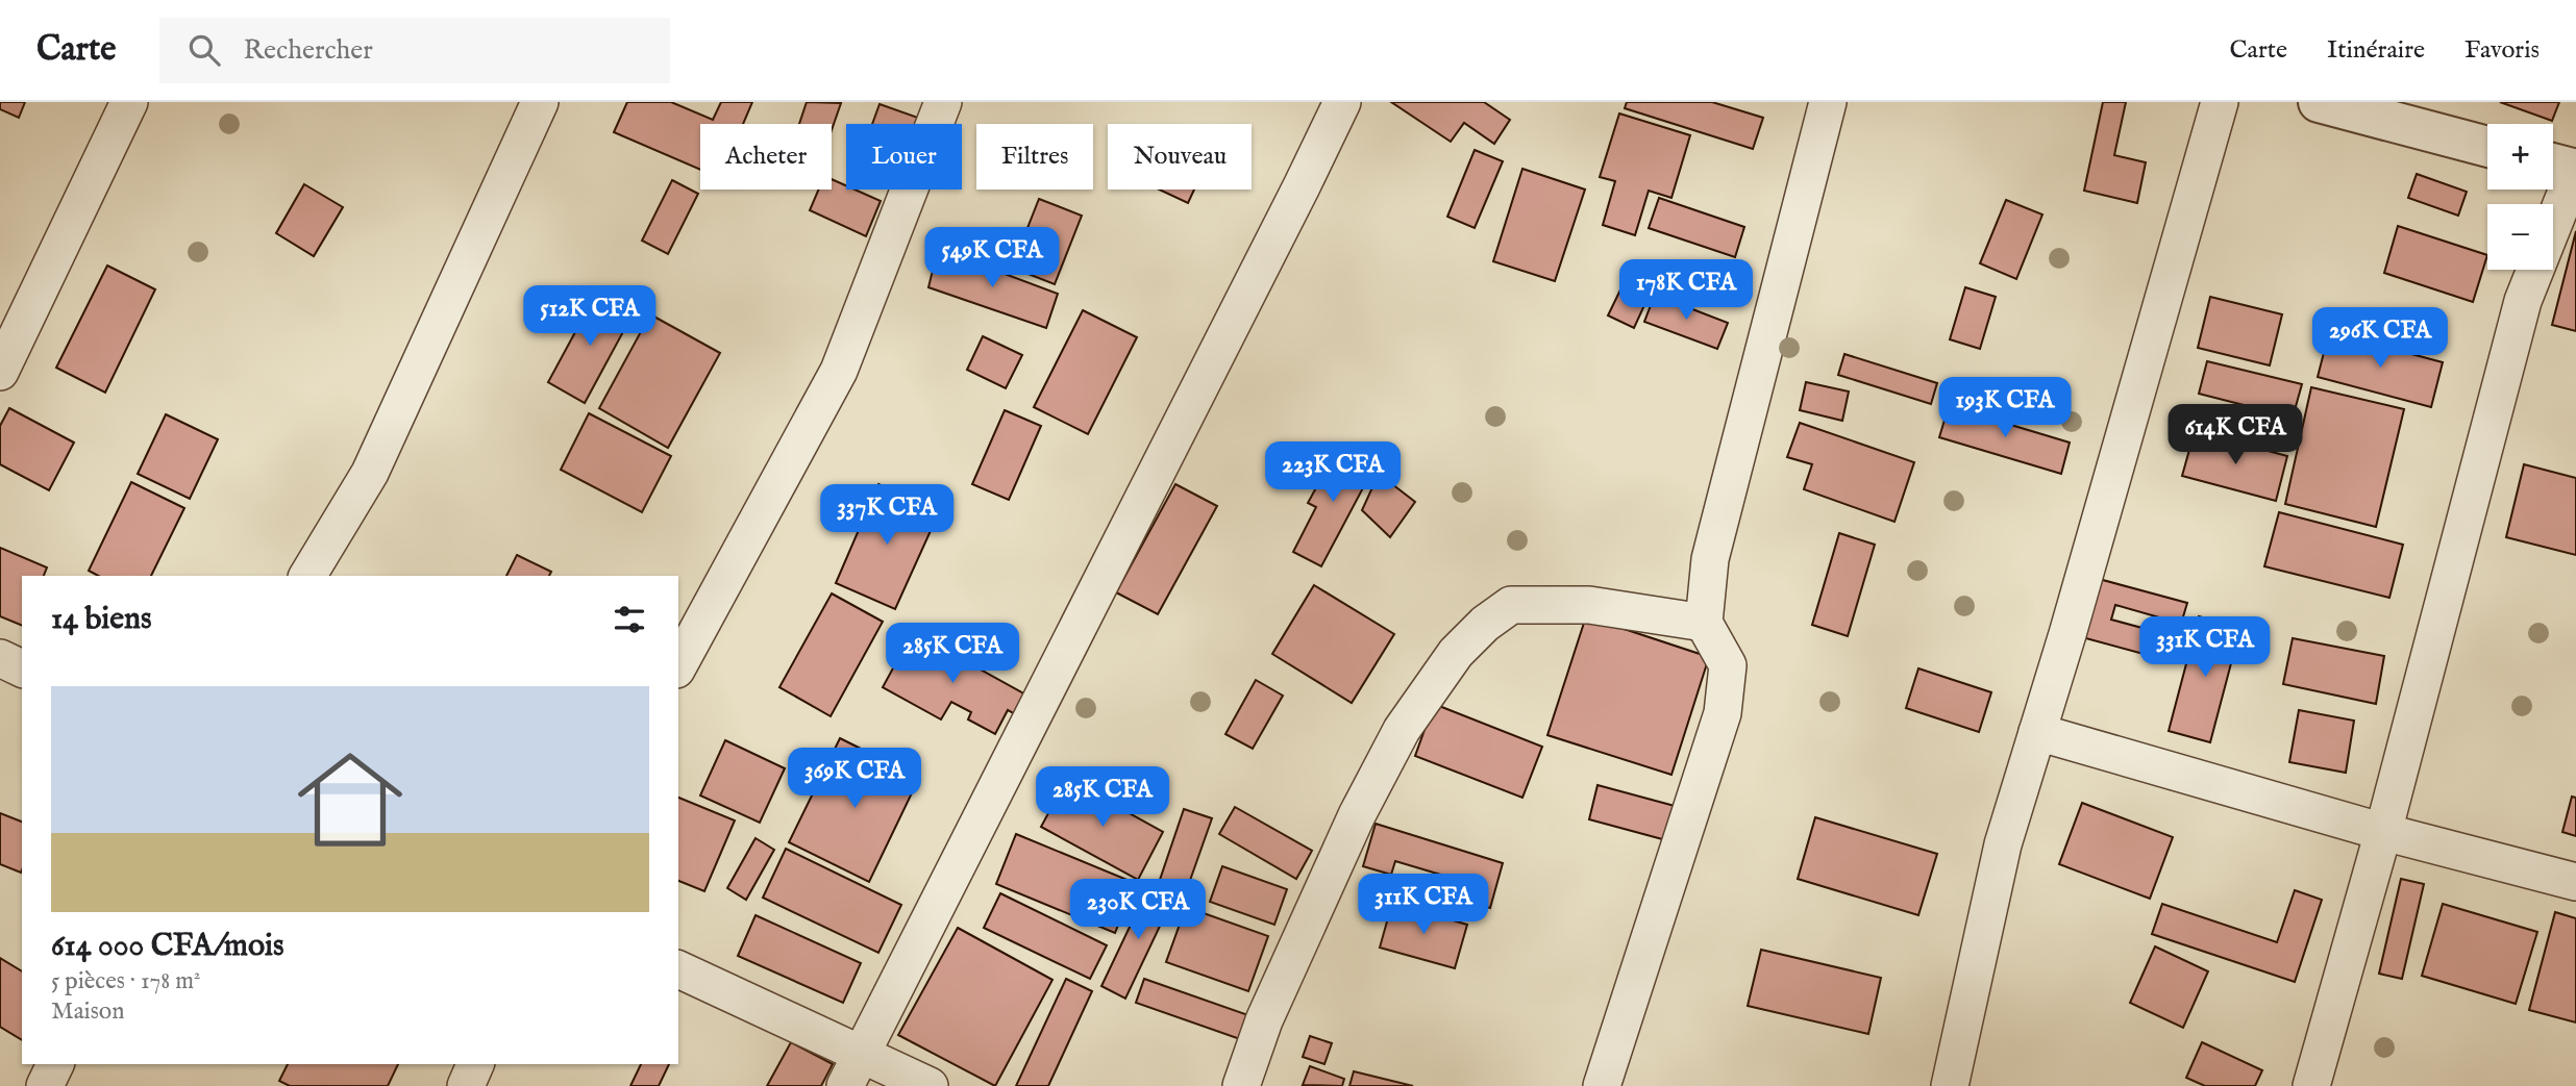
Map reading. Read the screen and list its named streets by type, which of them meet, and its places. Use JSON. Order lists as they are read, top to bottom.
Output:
{
  "page": {
    "header": "Carte",
    "search": "Rechercher",
    "nav": ["Carte", "Itinéraire", "Favoris"],
    "map_buttons": ["+", "−"],
    "chip": [
      "Acheter",
      "Louer",
      "Filtres",
      "Nouveau"
    ],
    "price": [
      "549K CFA",
      "178K CFA",
      "512K CFA",
      "296K CFA",
      "193K CFA",
      "614K CFA",
      "223K CFA",
      "337K CFA",
      "331K CFA",
      "285K CFA",
      "369K CFA",
      "285K CFA",
      "311K CFA",
      "230K CFA"
    ],
    "heading": "14 biens",
    "list": [
      {
        "name": "614 000 CFA/mois",
        "note": "5 pièces · 178 m² · Maison"
      }
    ]
  }
}
